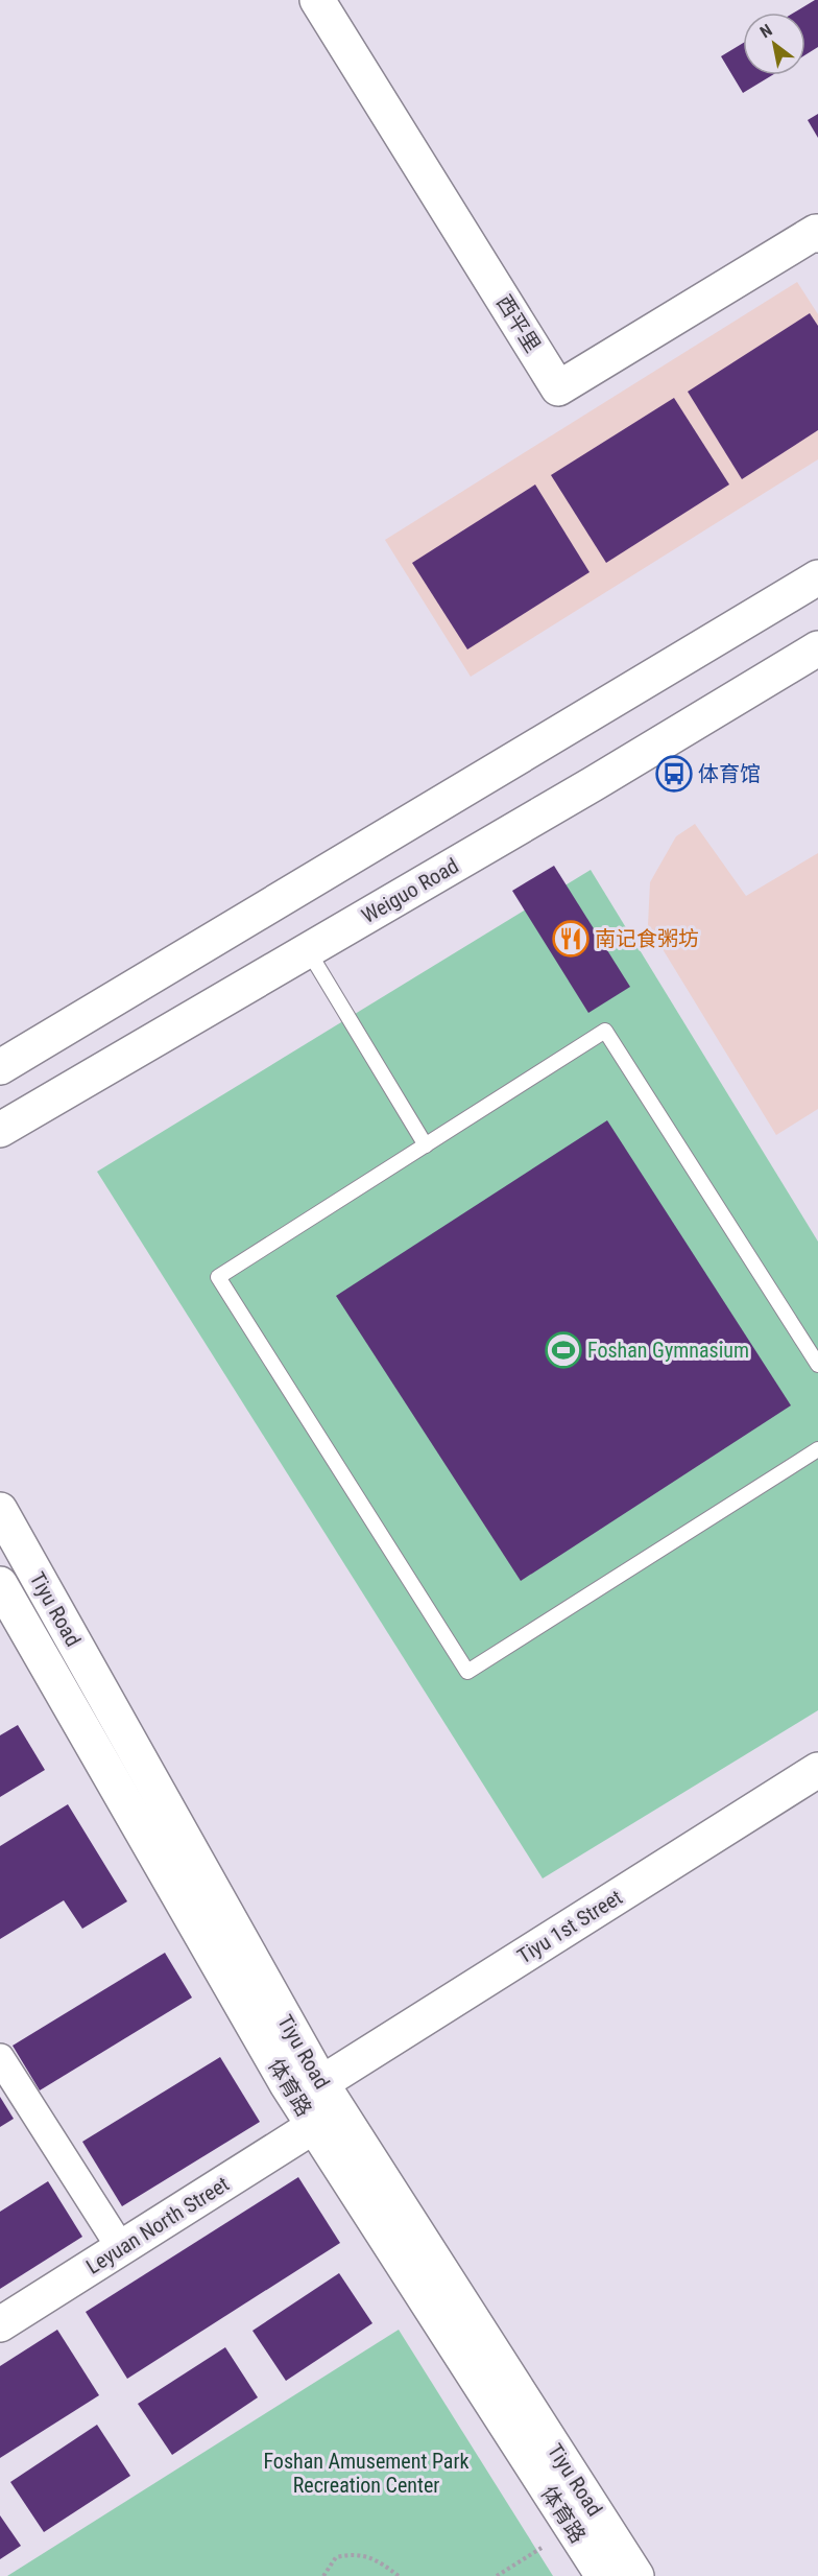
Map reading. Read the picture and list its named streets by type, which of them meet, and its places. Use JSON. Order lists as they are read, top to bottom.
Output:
{
  "streets": {
    "main road": [
      "西平里",
      "Weiguo Road",
      "Tiyu Road",
      "Tiyu 1st Street",
      "体育路",
      "Leyuan North Street"
    ]
  },
  "crossings": [
    ["Tiyu Road", "Tiyu 1st Street"],
    ["体育路", "Leyuan North Street"]
  ],
  "parks": ["Foshan Amusement Park Recreation Center"],
  "places": {
    "bus stop": ["体育馆"],
    "restaurant": ["南记食粥坊"],
    "sports": ["Foshan Gymnasium"]
  },
  "north": "top left"
}
